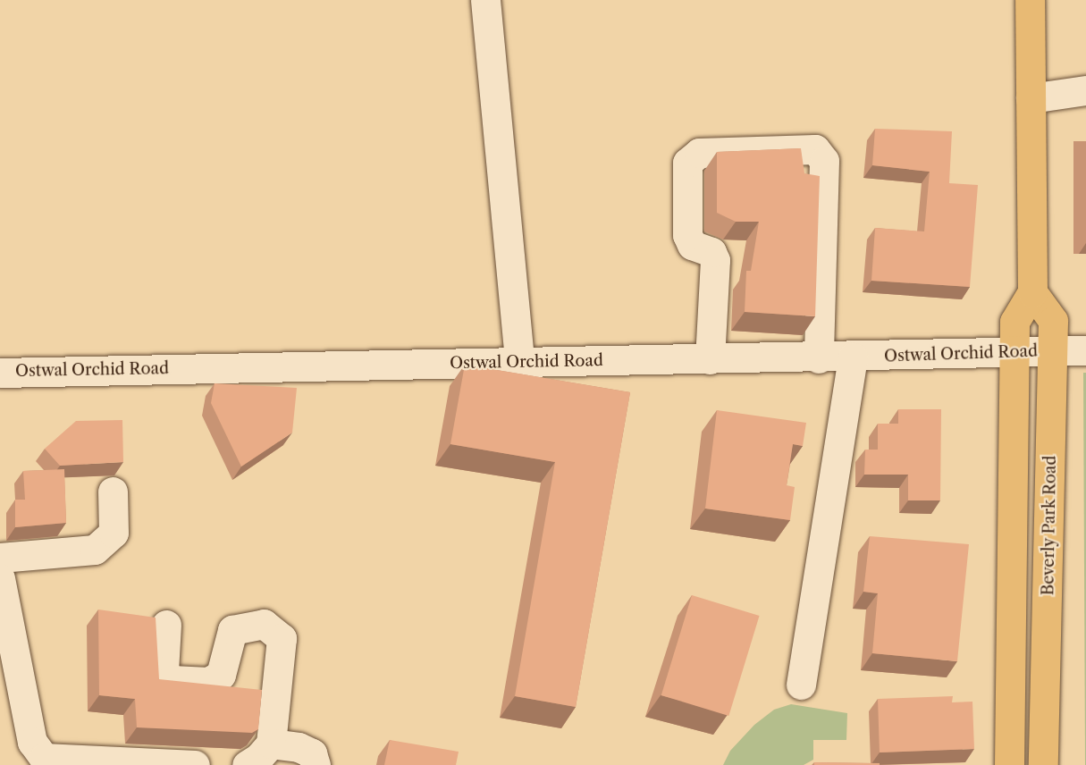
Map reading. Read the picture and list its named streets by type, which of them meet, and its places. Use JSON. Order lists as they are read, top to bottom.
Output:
{
  "streets": {
    "main road": ["Beverly Park Road"],
    "street": ["Ostwal Orchid Road"]
  },
  "crossings": [
    ["Ostwal Orchid Road", "Beverly Park Road"]
  ]
}
